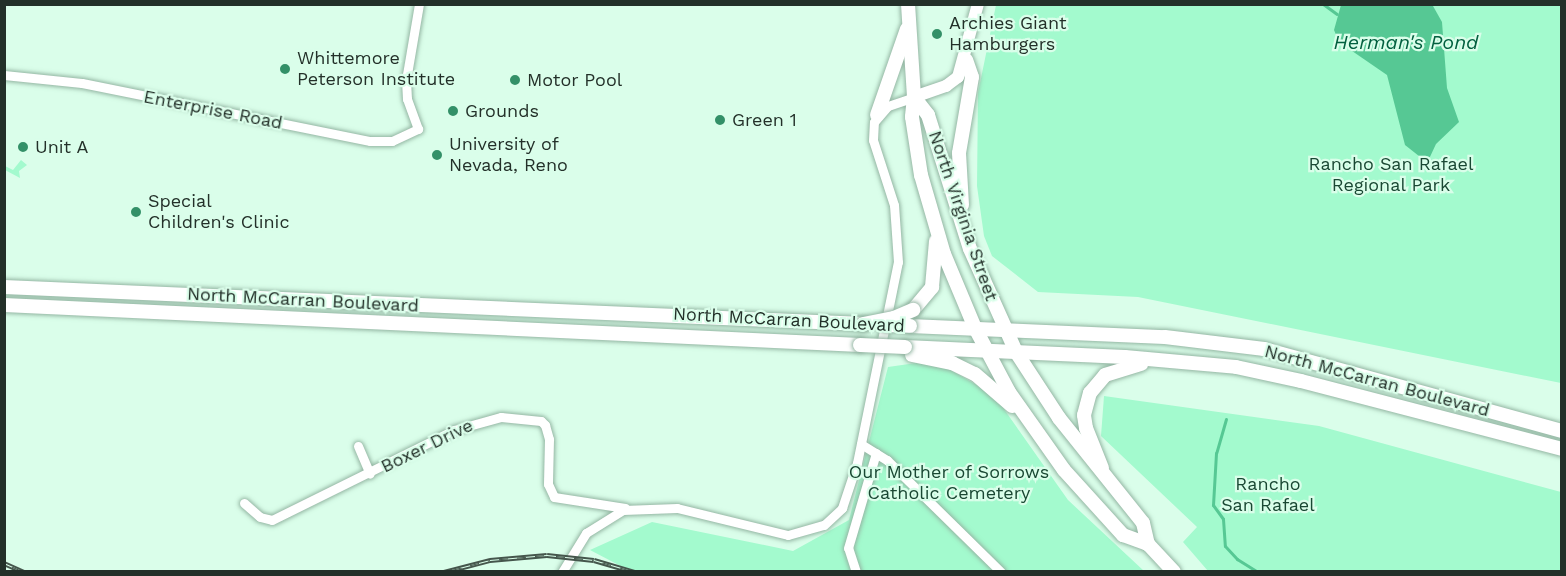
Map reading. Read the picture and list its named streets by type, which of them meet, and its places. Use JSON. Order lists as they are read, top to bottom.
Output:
{
  "streets": {
    "main road": ["North Virginia Street", "North McCarran Boulevard"],
    "street": ["Enterprise Road", "Boxer Drive"]
  },
  "crossings": [
    ["North Virginia Street", "North McCarran Boulevard"]
  ],
  "water": ["Herman's Pond"],
  "parks": ["Rancho San Rafael Regional Park", "Our Mother of Sorrows Catholic Cemetery", "Rancho San Rafael"],
  "places": [
    "Archies Giant Hamburgers",
    "Whittemore Peterson Institute",
    "Motor Pool",
    "Grounds",
    "Green 1",
    "Unit A",
    "University of Nevada, Reno",
    "Special Children's Clinic"
  ]
}
